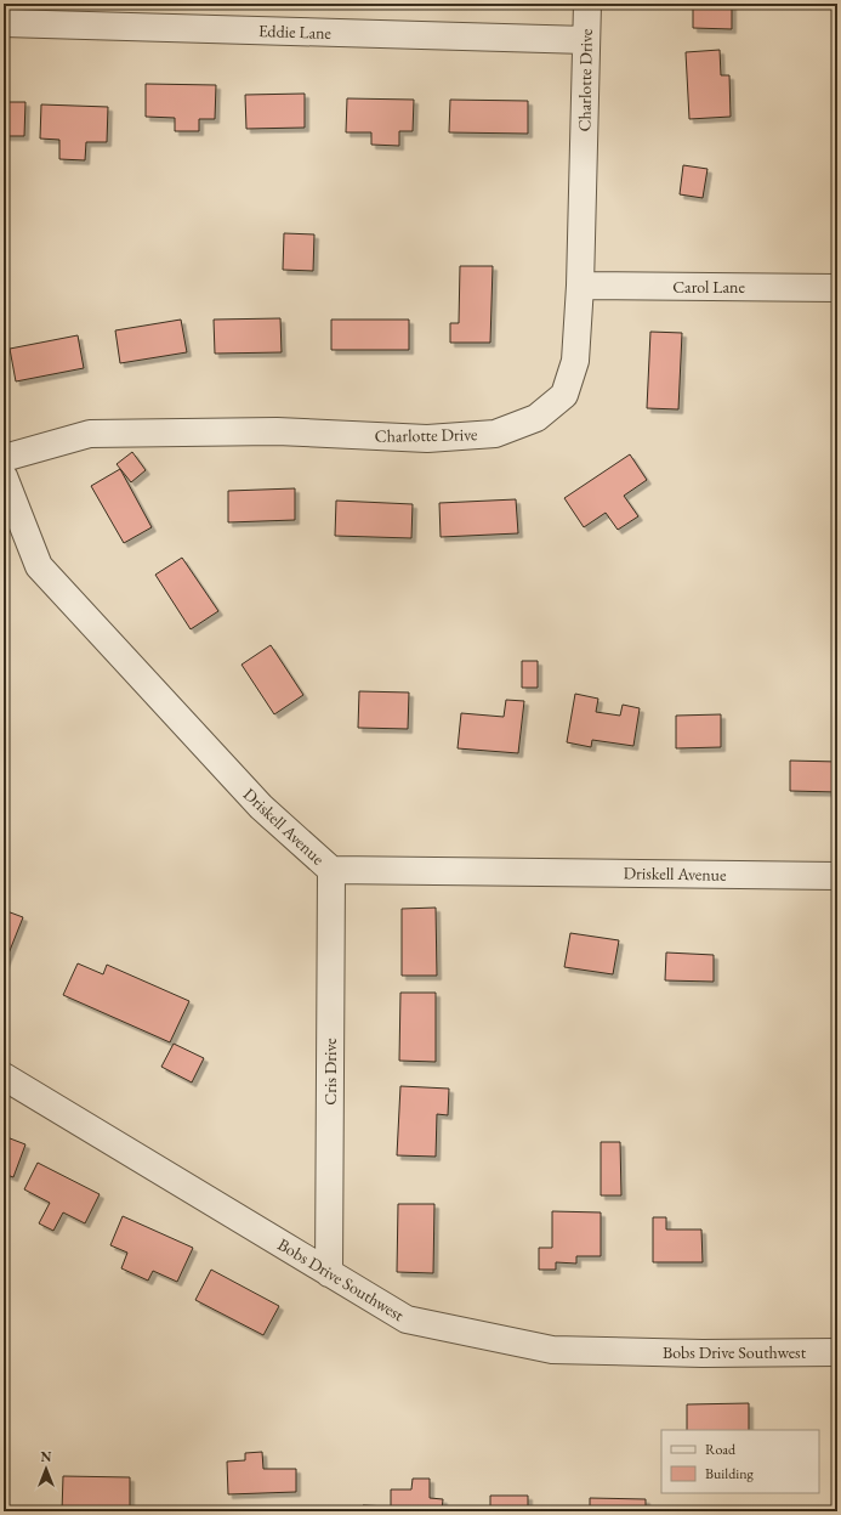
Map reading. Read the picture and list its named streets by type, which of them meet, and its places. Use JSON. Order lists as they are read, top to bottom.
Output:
{
  "streets": {
    "street": [
      "Eddie Lane",
      "Charlotte Drive",
      "Carol Lane",
      "Driskell Avenue",
      "Cris Drive",
      "Bobs Drive Southwest"
    ]
  },
  "crossings": [
    ["Eddie Lane", "Charlotte Drive"],
    ["Charlotte Drive", "Carol Lane"],
    ["Driskell Avenue", "Cris Drive"],
    ["Cris Drive", "Bobs Drive Southwest"]
  ],
  "legend": ["Road", "Building"],
  "north": "top"
}
